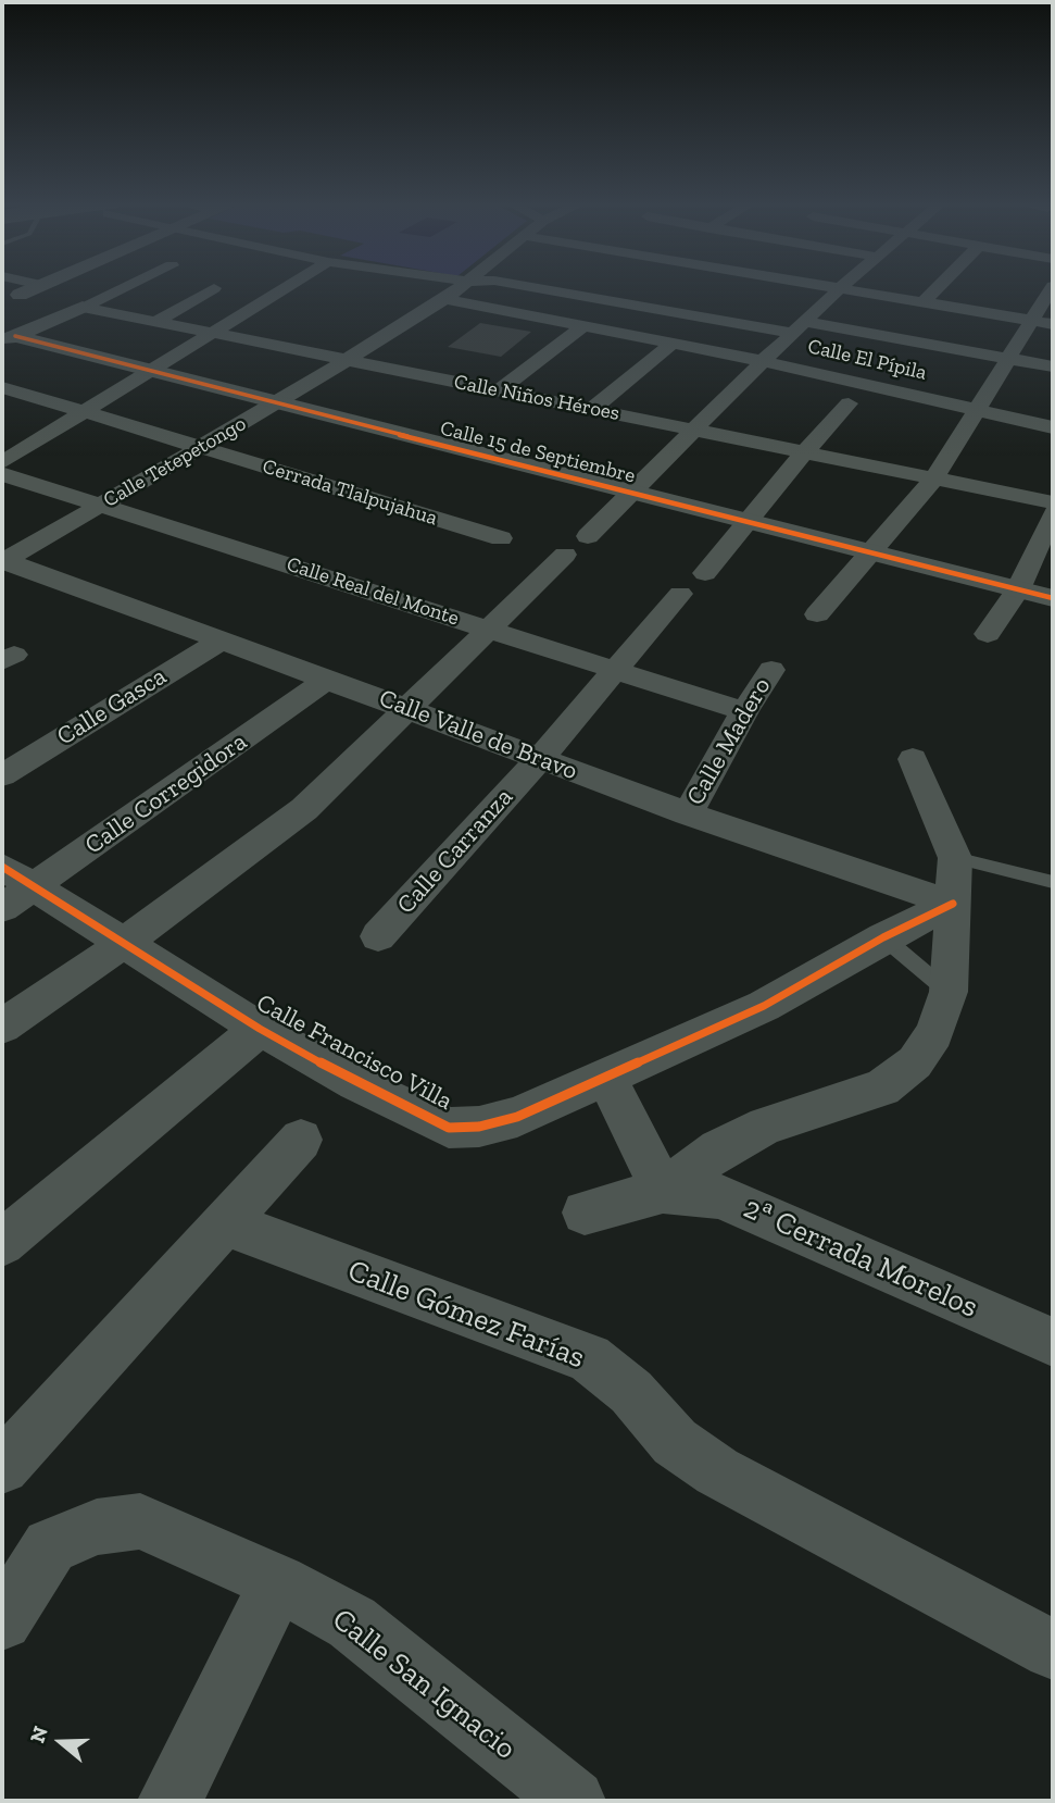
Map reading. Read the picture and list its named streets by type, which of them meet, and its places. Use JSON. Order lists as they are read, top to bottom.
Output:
{
  "streets": {
    "street": [
      "Calle El Pípila",
      "Calle Niños Héroes",
      "Calle 15 de Septiembre",
      "Calle Tetepetongo",
      "Cerrada Tlalpujahua",
      "Calle Real del Monte",
      "Calle Gasca",
      "Calle Valle de Bravo",
      "Calle Madero",
      "Calle Corregidora",
      "Calle Carranza",
      "Calle Francisco Villa",
      "2ª Cerrada Morelos",
      "Calle Gómez Farías",
      "Calle San Ignacio"
    ]
  },
  "crossings": [
    ["Calle El Pípila", "Calle Tetepetongo"],
    ["Calle Niños Héroes", "Calle Tetepetongo"],
    ["Calle 15 de Septiembre", "Calle Tetepetongo"],
    ["Calle Tetepetongo", "Cerrada Tlalpujahua"],
    ["Calle Tetepetongo", "Calle Real del Monte"],
    ["Calle Tetepetongo", "Calle Valle de Bravo"],
    ["Calle Real del Monte", "Calle Madero"],
    ["Calle Real del Monte", "Calle Carranza"],
    ["Calle Gasca", "Calle Valle de Bravo"],
    ["Calle Valle de Bravo", "Calle Madero"],
    ["Calle Valle de Bravo", "Calle Corregidora"],
    ["Calle Valle de Bravo", "Calle Carranza"],
    ["Calle Valle de Bravo", "Calle Francisco Villa"],
    ["Calle Corregidora", "Calle Francisco Villa"]
  ],
  "north": "left"
}
